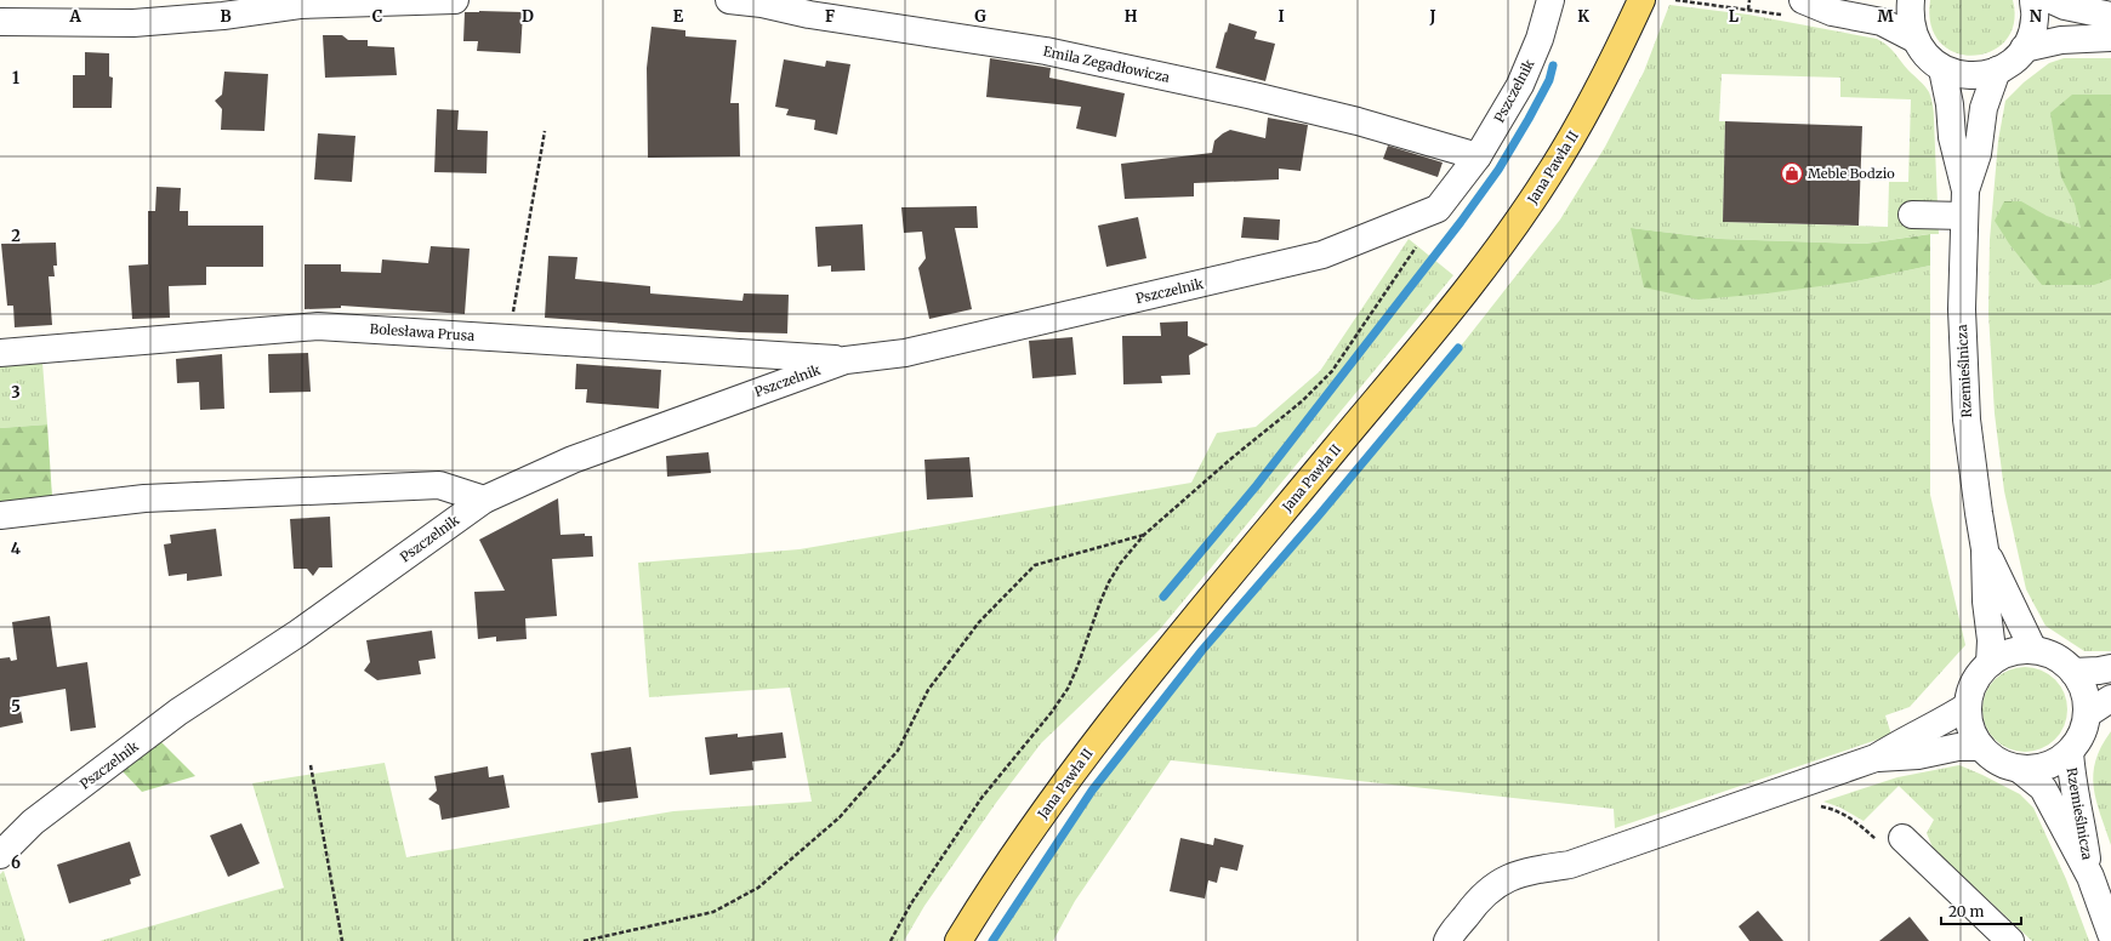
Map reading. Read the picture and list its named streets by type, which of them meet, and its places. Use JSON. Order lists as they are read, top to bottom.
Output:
{
  "streets": {
    "main road": ["Jana Pawła II"],
    "street": [
      "Emila Zegadłowicza",
      "Pszczelnik",
      "Bolesława Prusa",
      "Rzemieślnicza"
    ]
  },
  "crossings": [
    ["Emila Zegadłowicza", "Pszczelnik"],
    ["Pszczelnik", "Bolesława Prusa"]
  ],
  "places": {
    "shop": ["Meble Bodzio"]
  },
  "scale_bar": "20 m",
  "grid": {
    "columns": [
      "A",
      "B",
      "C",
      "D",
      "E",
      "F",
      "G",
      "H",
      "I",
      "J",
      "K",
      "L",
      "M",
      "N"
    ],
    "rows": [
      "1",
      "2",
      "3",
      "4",
      "5",
      "6"
    ]
  }
}
